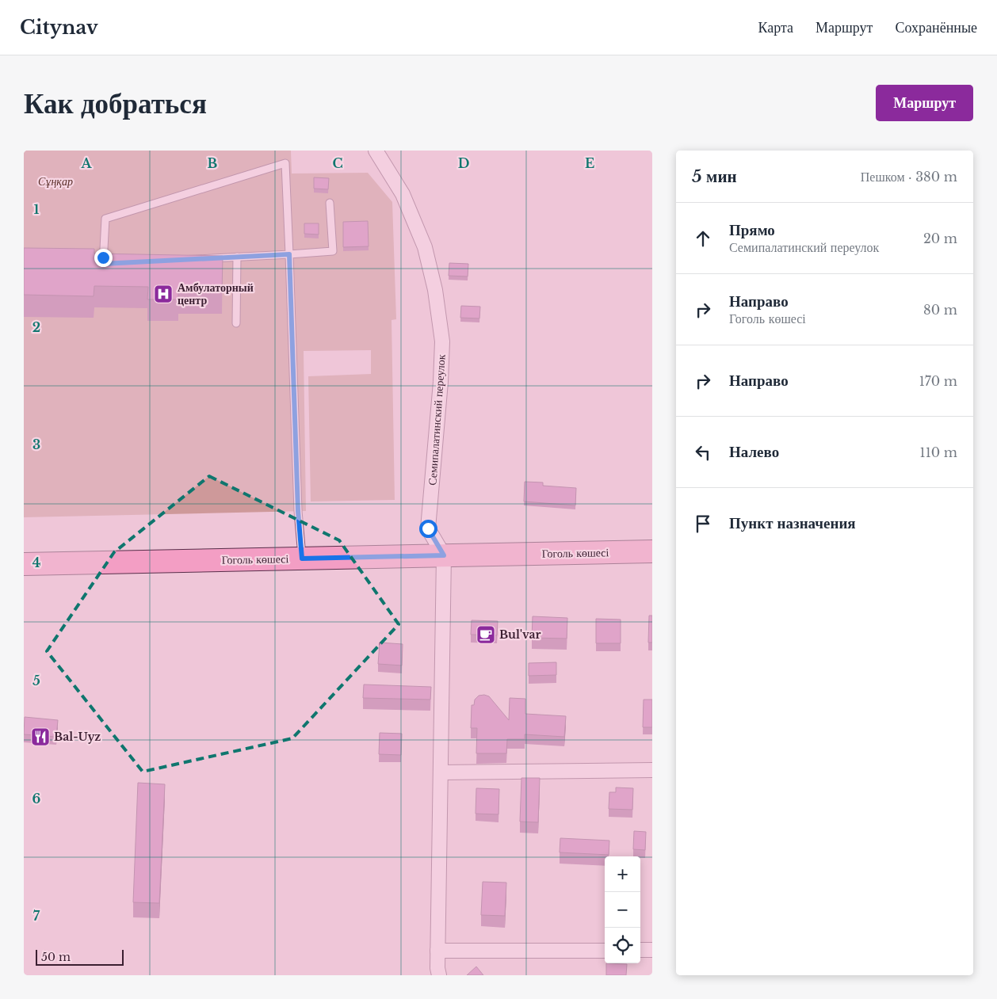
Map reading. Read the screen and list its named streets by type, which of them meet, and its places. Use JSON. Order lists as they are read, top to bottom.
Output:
{
  "streets": {
    "main road": ["Гоголь көшесі"],
    "street": ["Семипалатинский переулок"]
  },
  "crossings": [
    ["Семипалатинский переулок", "Гоголь көшесі"]
  ],
  "parks": ["Сұңқар"],
  "places": {
    "hospital": ["Амбулаторный центр"],
    "cafe": ["Bul'var"],
    "restaurant": ["Bal-Uyz"]
  },
  "scale_bar": "50 m",
  "page": {
    "header": "Citynav",
    "nav": ["Карта", "Маршрут", "Сохранённые"],
    "buttons": "Маршрут",
    "title": "Как добраться",
    "heading": ["5 мин", "Пешком · 380 m"],
    "list": [
      ["Прямо", "Семипалатинский переулок", "20 m"],
      ["Направо", "Гоголь көшесі", "80 m"],
      ["Направо", "170 m"],
      ["Налево", "110 m"],
      "Пункт назначения"
    ],
    "map_buttons": ["+", "−"],
    "scale": "50 m"
  },
  "grid": {
    "columns": [
      "A",
      "B",
      "C",
      "D",
      "E"
    ],
    "rows": [
      "1",
      "2",
      "3",
      "4",
      "5",
      "6",
      "7"
    ]
  }
}
